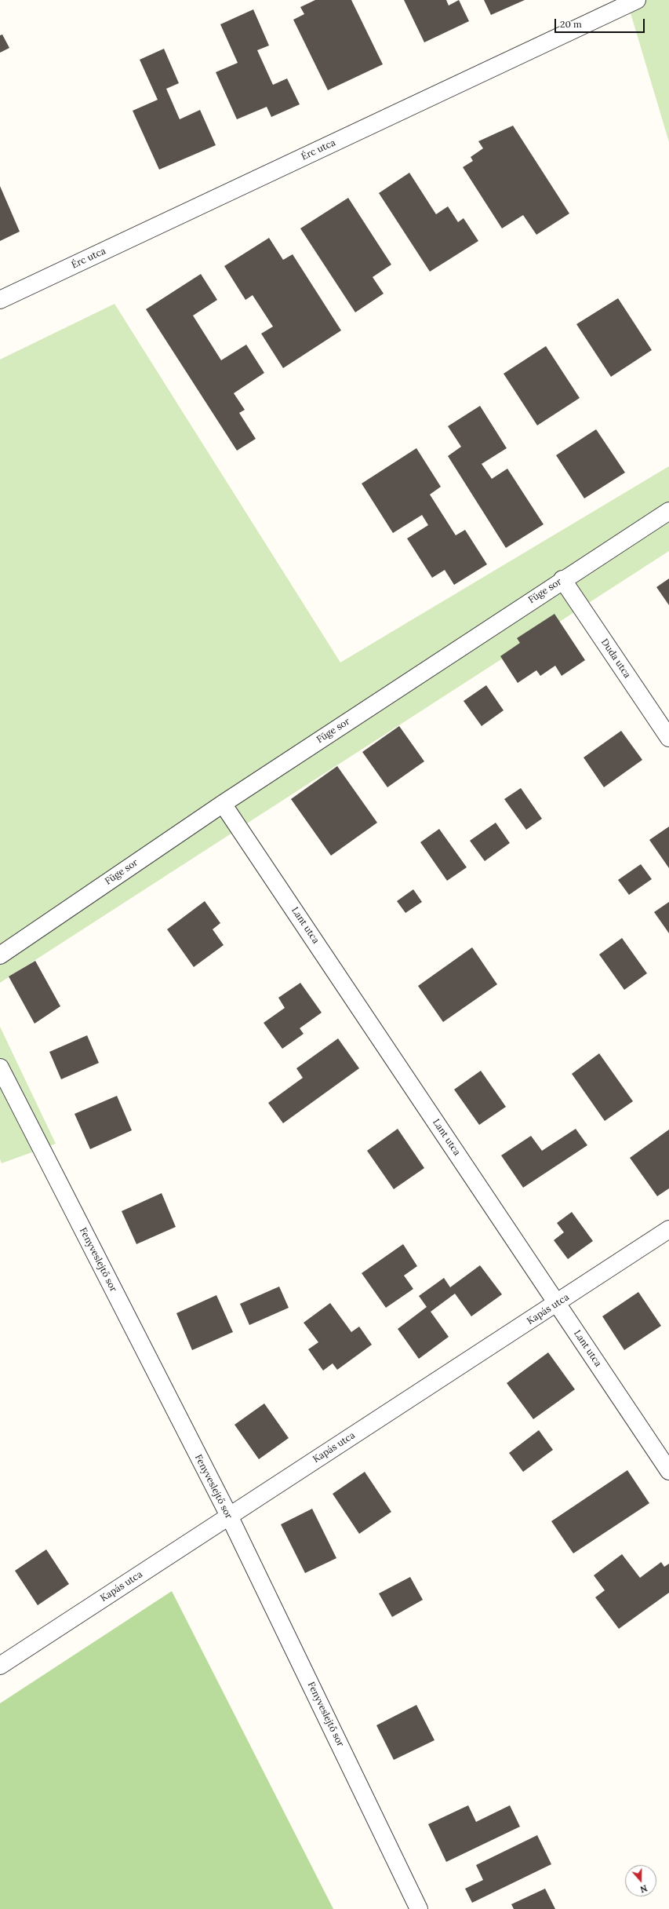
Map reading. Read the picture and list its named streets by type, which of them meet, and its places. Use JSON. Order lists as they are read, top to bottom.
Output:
{
  "streets": {
    "street": [
      "Érc utca",
      "Füge sor",
      "Duda utca",
      "Lant utca",
      "Fenyveslejtő sor",
      "Kapás utca"
    ]
  },
  "crossings": [
    ["Füge sor", "Duda utca"],
    ["Füge sor", "Lant utca"],
    ["Lant utca", "Kapás utca"],
    ["Fenyveslejtő sor", "Kapás utca"]
  ],
  "scale_bar": "20 m",
  "north": "bottom"
}
